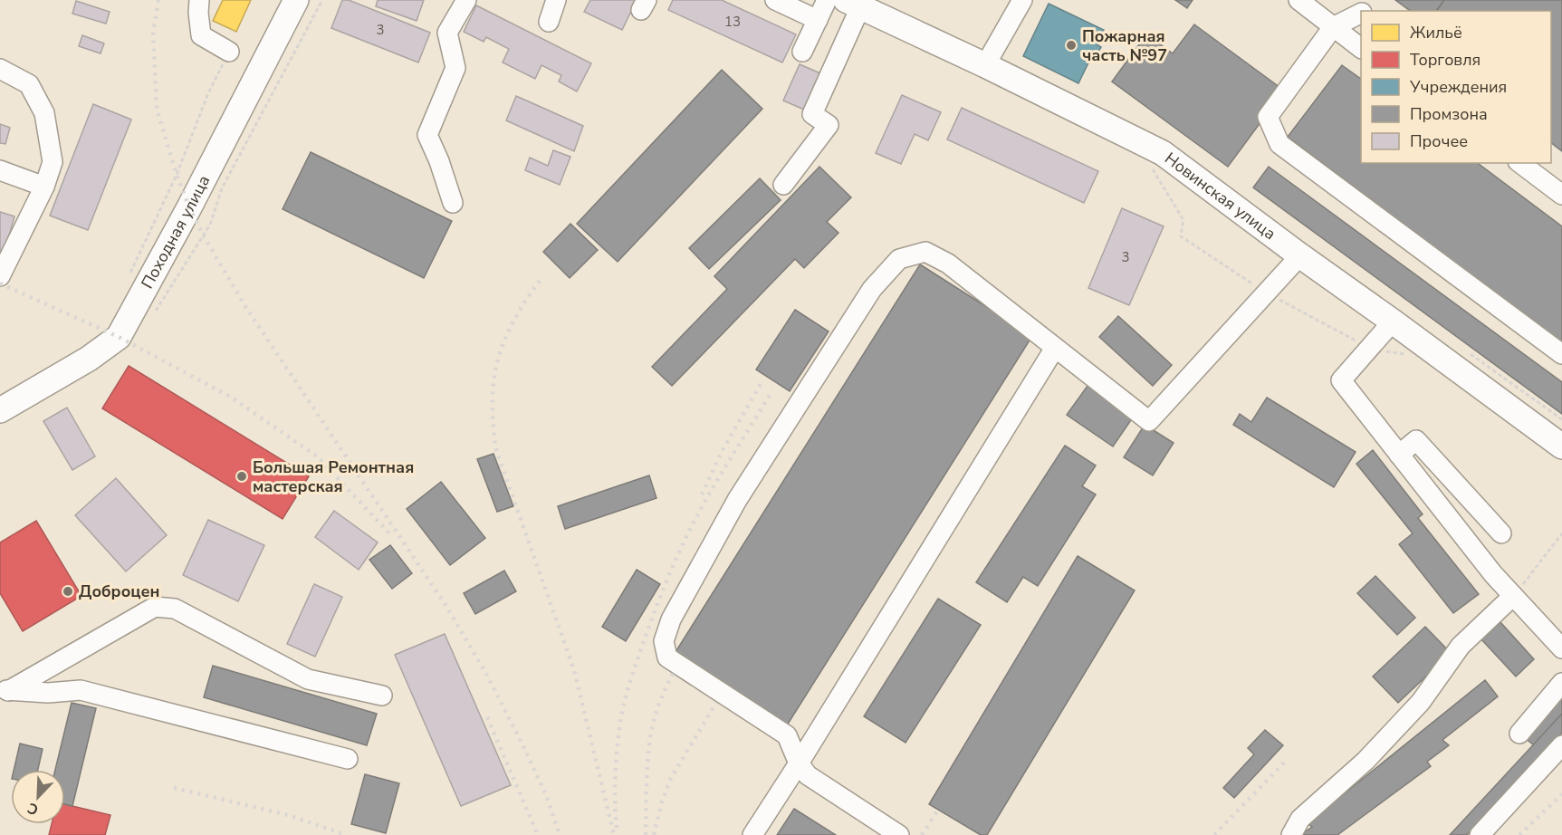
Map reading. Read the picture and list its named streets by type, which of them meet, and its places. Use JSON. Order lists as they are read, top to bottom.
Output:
{
  "streets": {
    "main road": ["Новинская улица", "Походная улица"]
  },
  "places": ["Пожарная часть №97", "Большая Ремонтная мастерская", "Доброцен"],
  "house_numbers": ["13", "3", "3"],
  "legend": [
    "Жильё",
    "Торговля",
    "Учреждения",
    "Промзона",
    "Прочее"
  ],
  "north": "bottom left"
}
